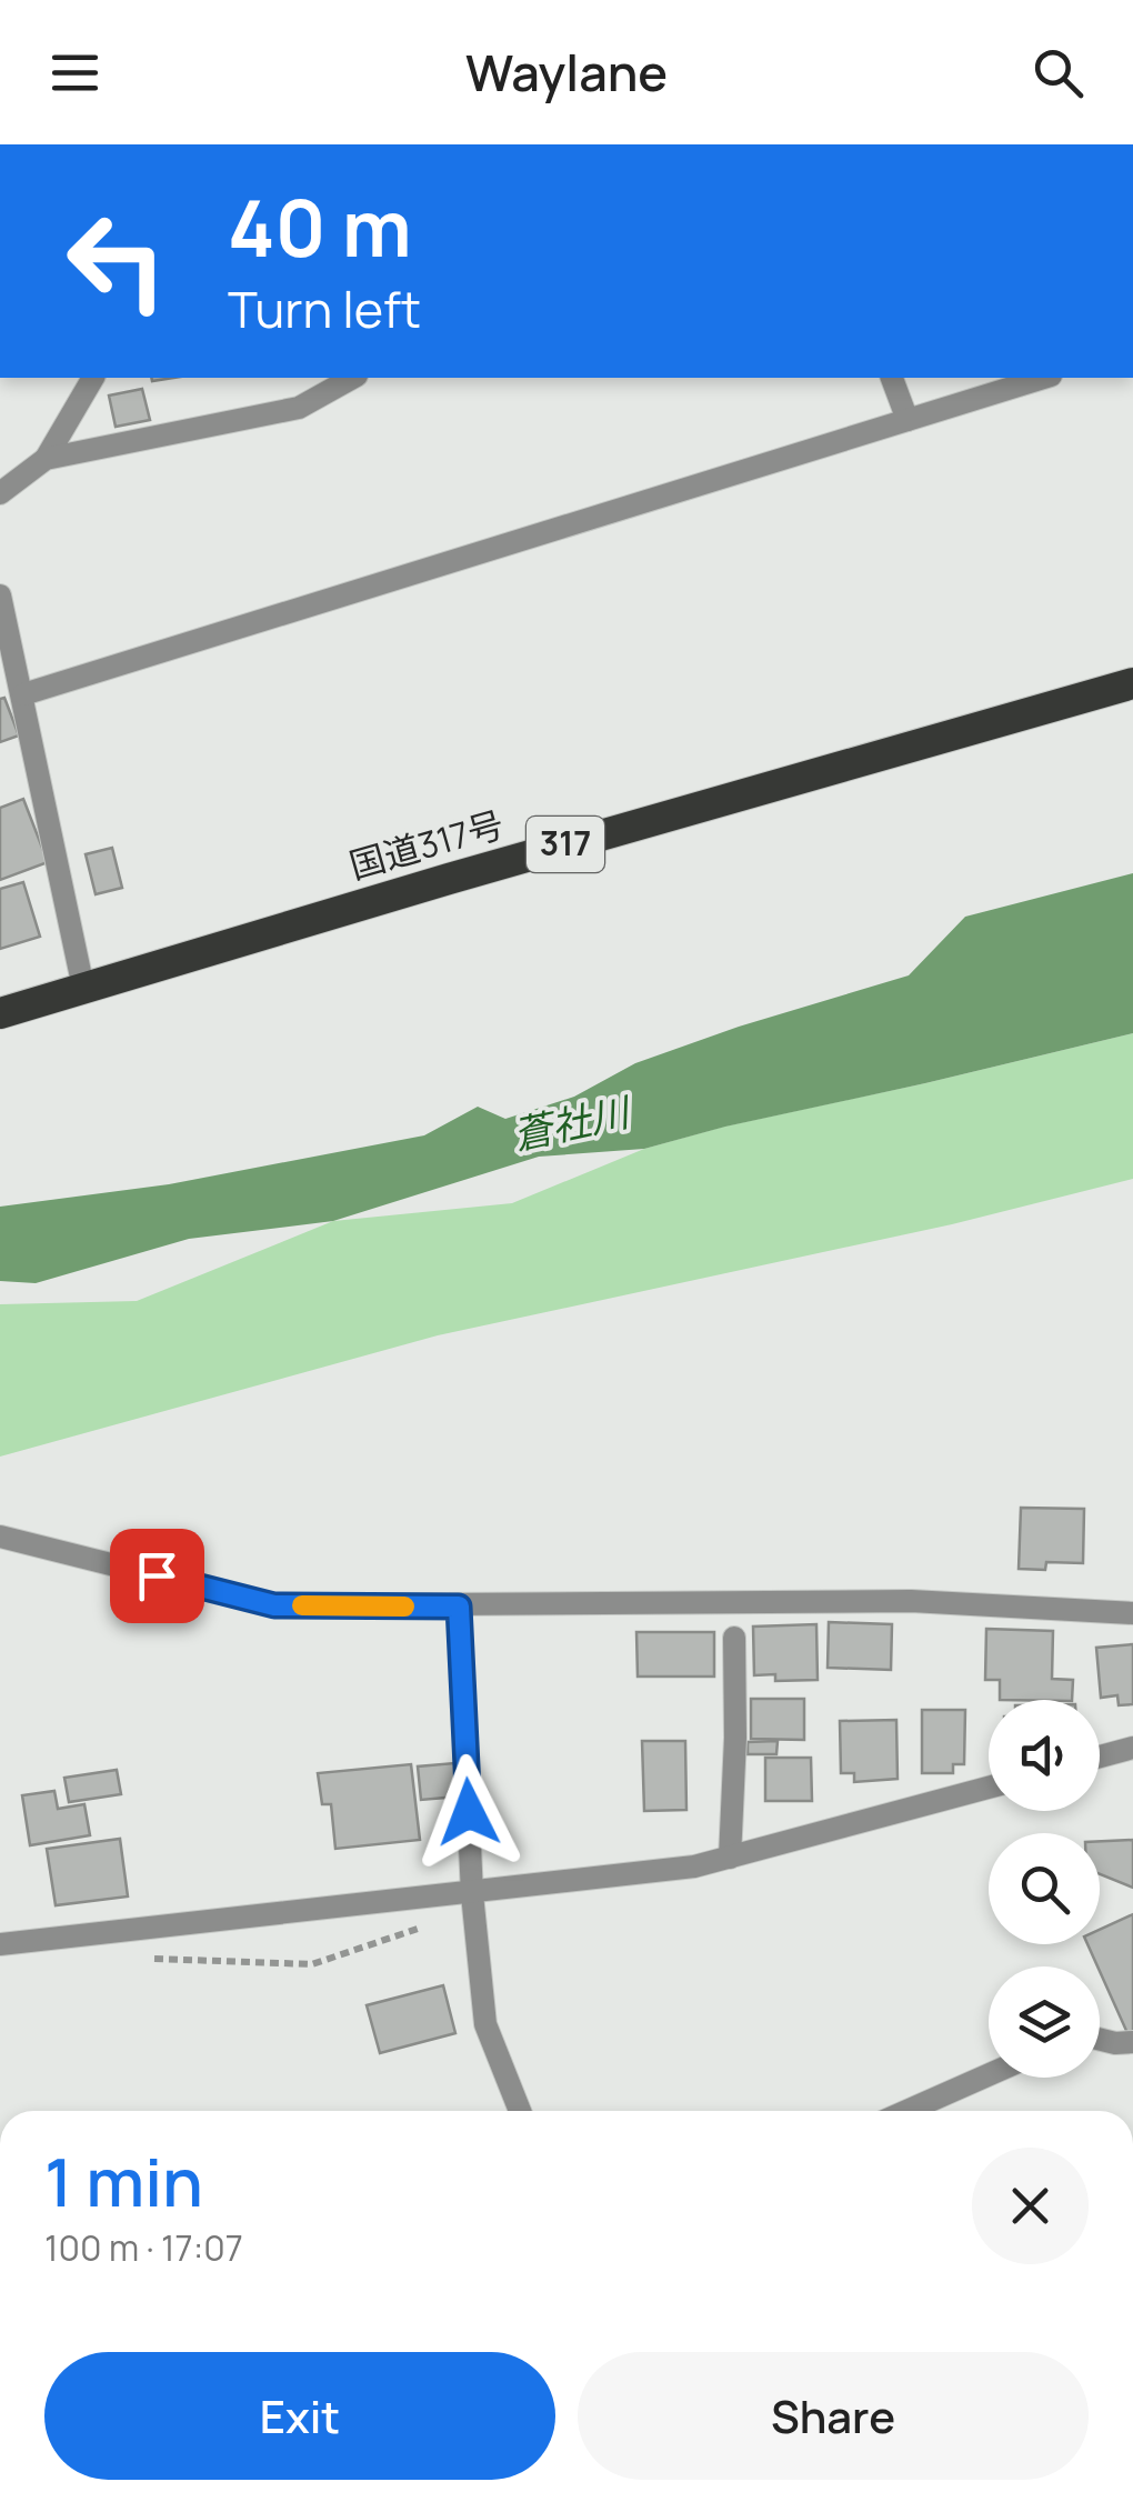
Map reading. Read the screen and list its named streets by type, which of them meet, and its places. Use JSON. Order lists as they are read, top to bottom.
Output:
{
  "streets": {
    "highway": ["317", "国道317号"]
  },
  "water": ["蒼社川"],
  "page": {
    "header": "Waylane",
    "turn": ["40 m", "Turn left"],
    "heading": ["1 min", "100 m · 17:07"],
    "buttons": ["Exit", "Share"]
  }
}
